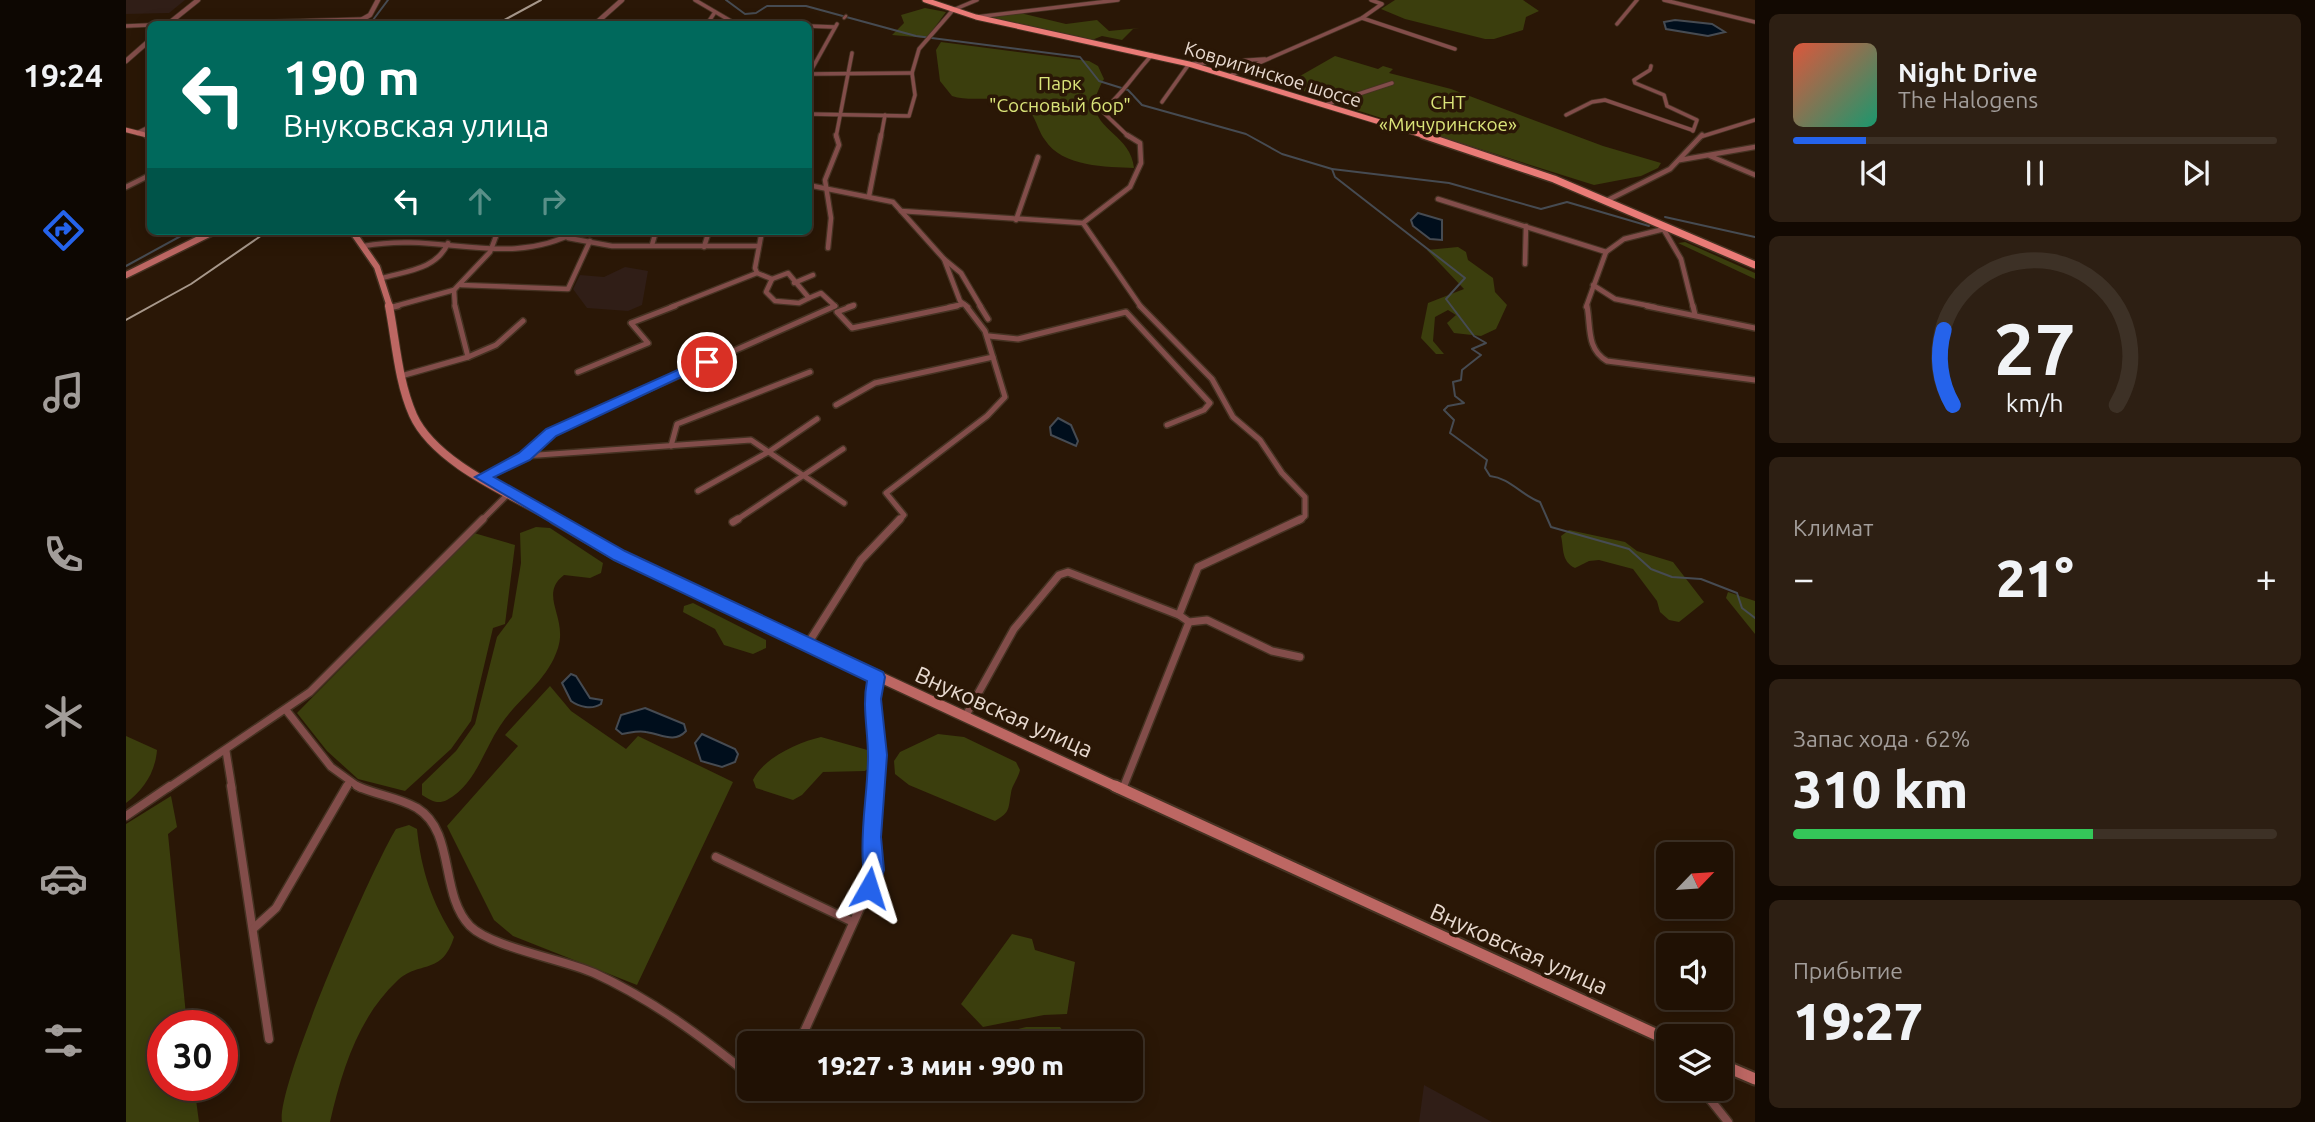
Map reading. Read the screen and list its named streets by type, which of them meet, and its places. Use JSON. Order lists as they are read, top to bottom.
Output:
{
  "streets": {
    "main road": ["Ковригинское шоссе", "Внуковская улица"]
  },
  "parks": ["Парк \"Сосновый бор\"", "СНТ «Мичуринское»"],
  "north": "top right",
  "page": {
    "tabs": "19:24",
    "turn": ["190 m", "Внуковская улица"],
    "song": ["Night Drive", "The Halogens"],
    "tile": [
      "Климат",
      ["Запас хода · 62%", "310 km"],
      ["Прибытие", "19:27"]
    ],
    "heat": ["−", "21°", "+"],
    "limit": "30",
    "trip": "19:27 · 3 мин · 990 m",
    "gauge": ["27", "km/h"]
  }
}
